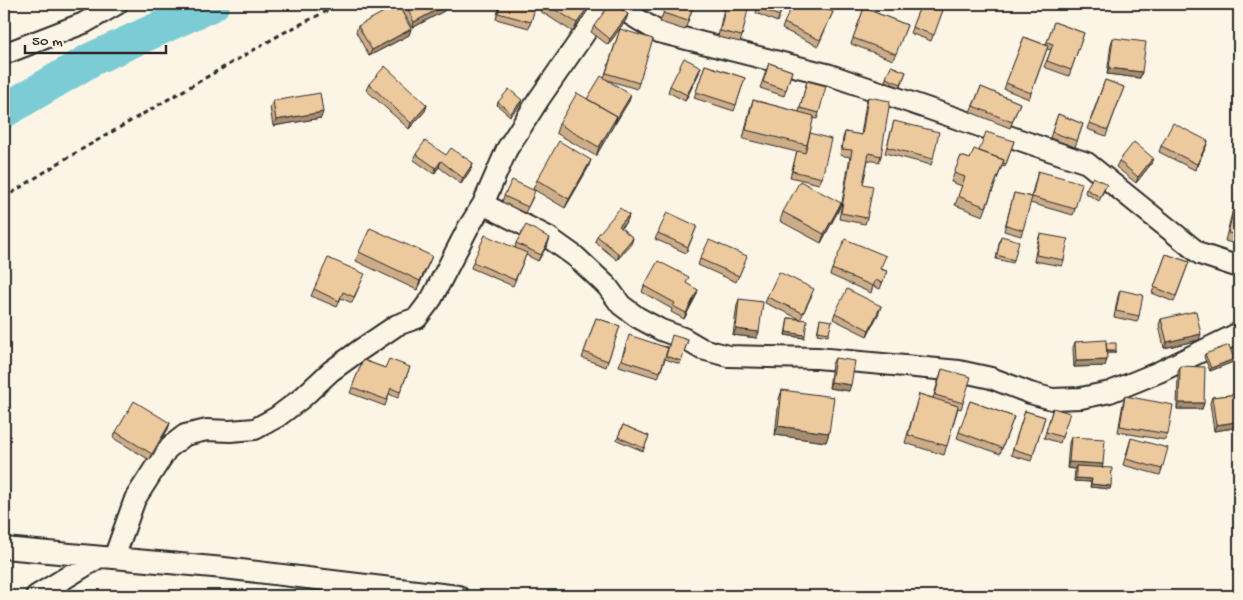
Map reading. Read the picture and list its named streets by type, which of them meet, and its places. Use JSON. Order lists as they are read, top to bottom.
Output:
{
  "scale_bar": "50 m"
}
